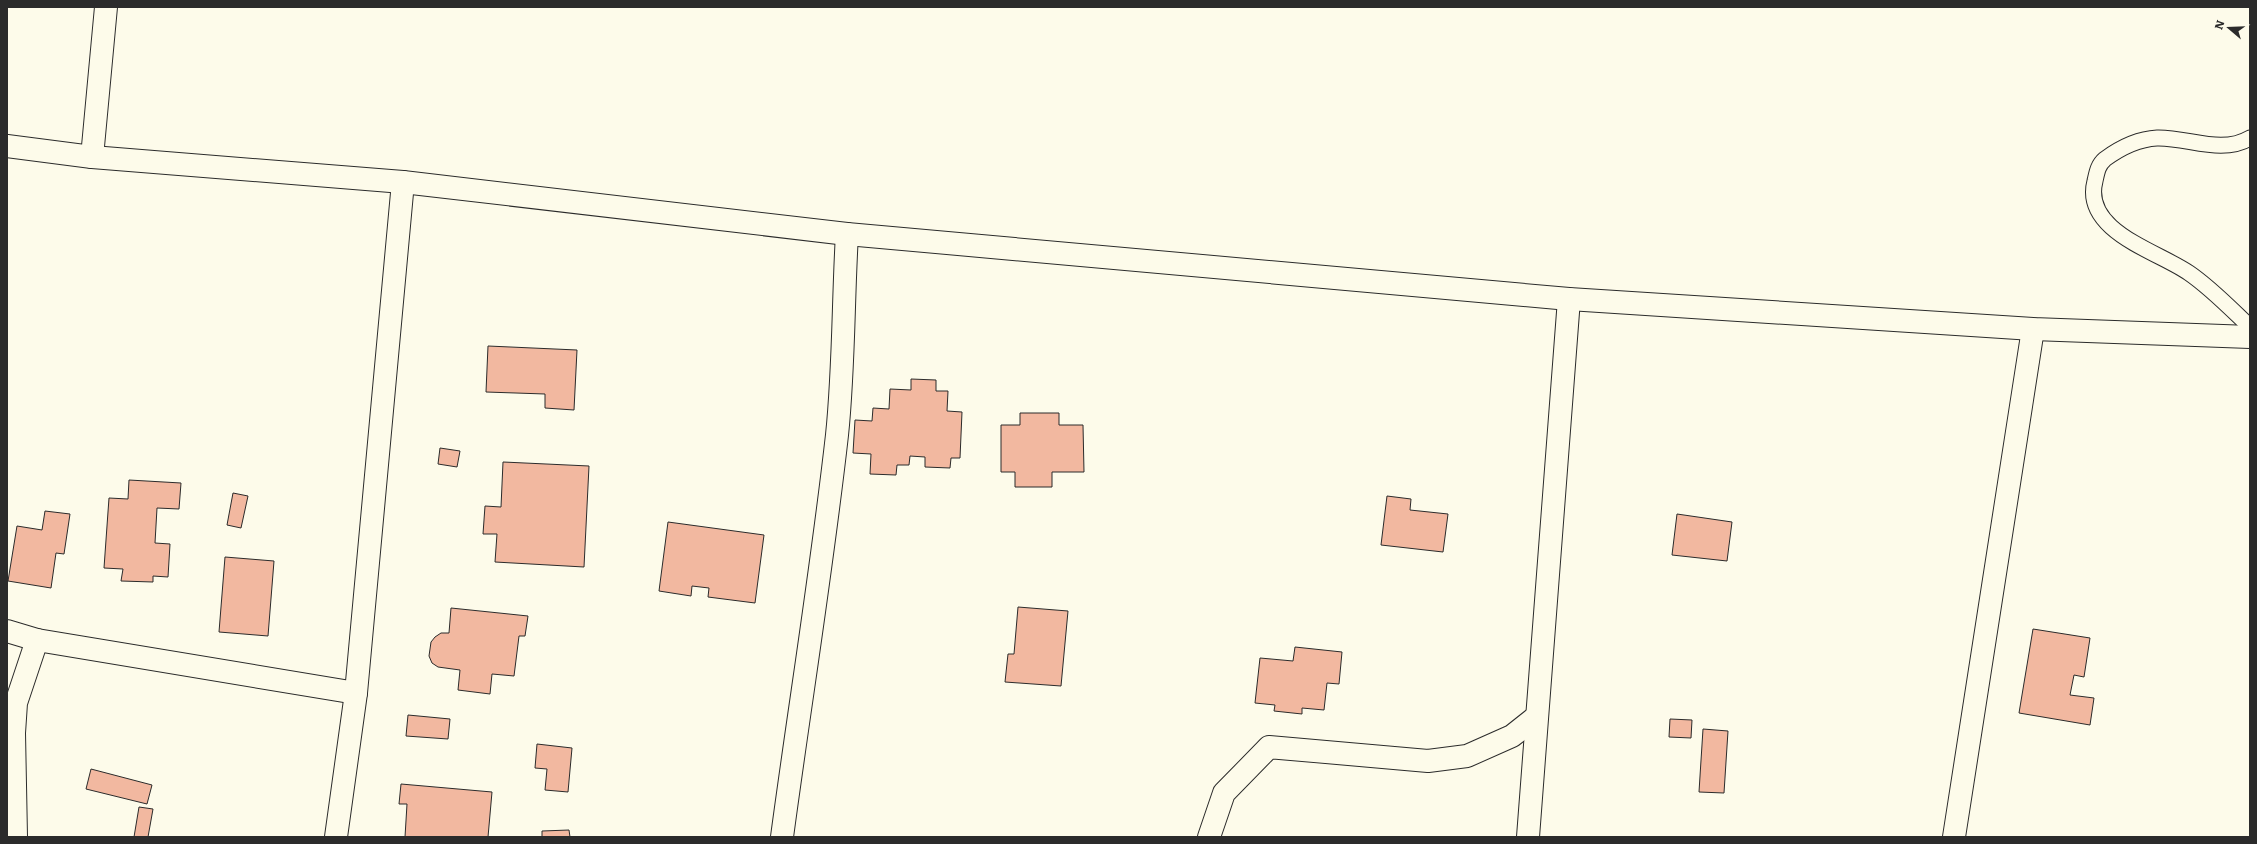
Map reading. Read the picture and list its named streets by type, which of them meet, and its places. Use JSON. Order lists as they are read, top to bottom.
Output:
{
  "north": "left"
}
